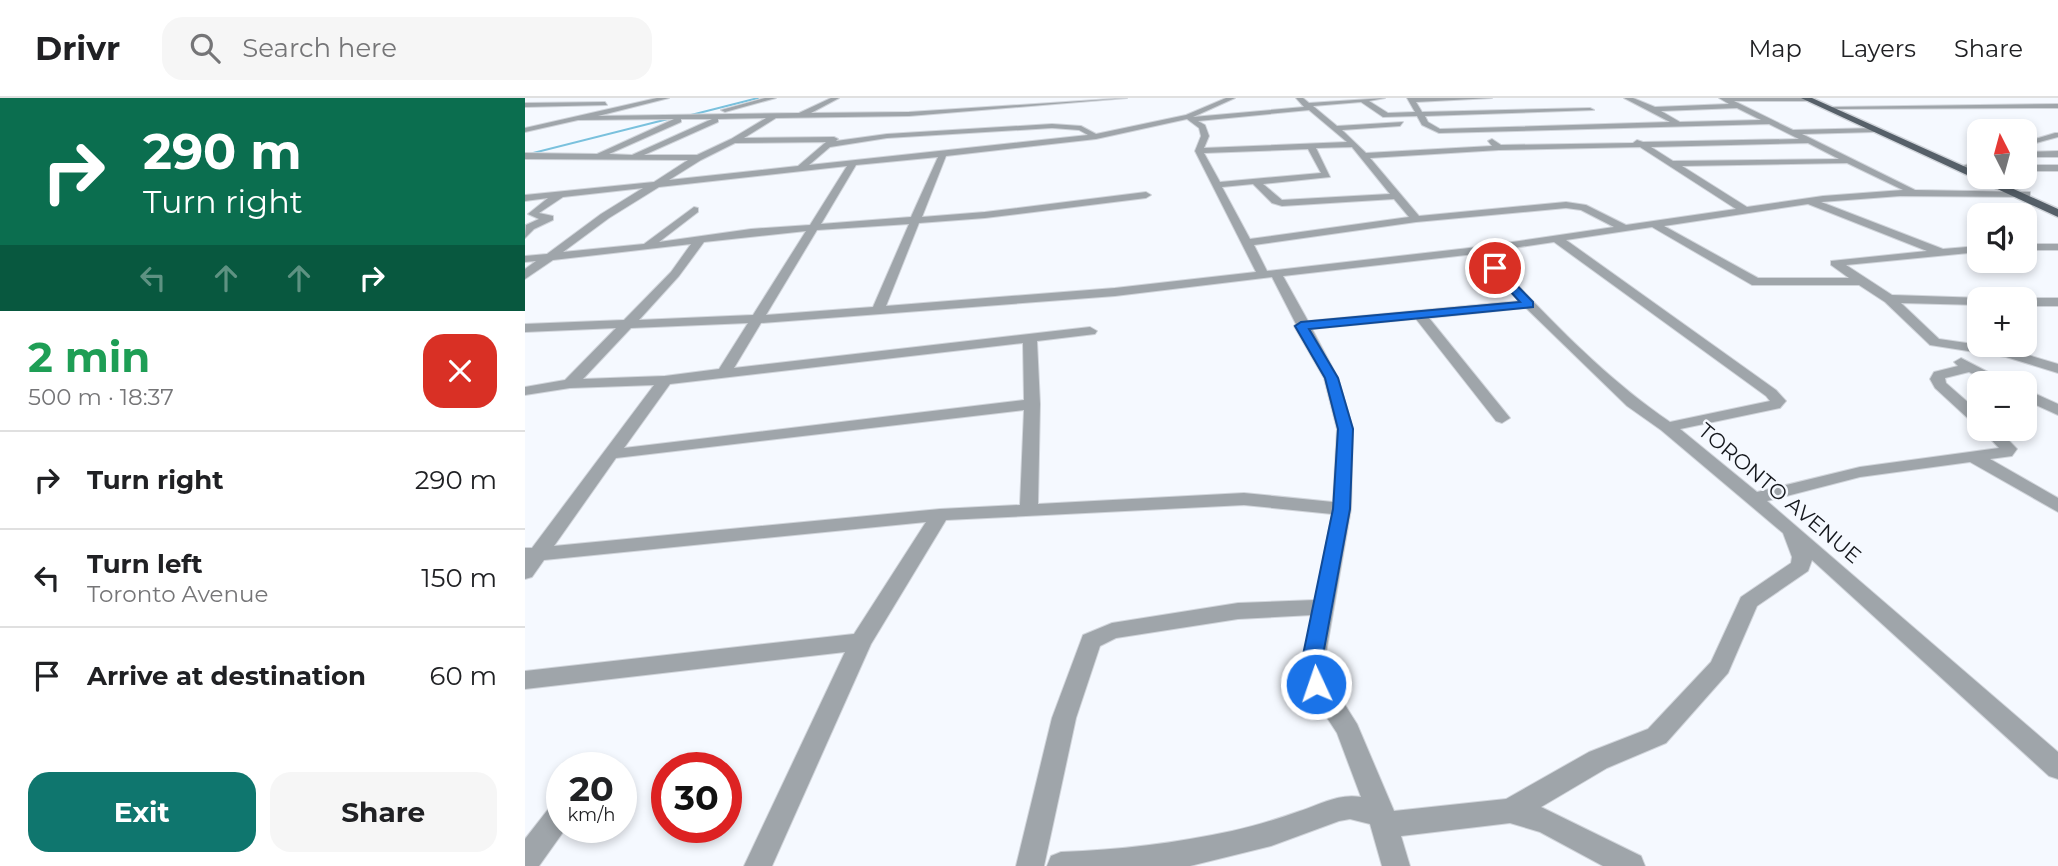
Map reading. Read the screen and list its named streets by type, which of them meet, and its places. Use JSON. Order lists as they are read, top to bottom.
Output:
{
  "streets": {
    "street": ["TORONTO AVENUE"]
  },
  "north": "top",
  "page": {
    "header": "Drivr",
    "search": "Search here",
    "nav": ["Map", "Layers", "Share"],
    "turn": ["290 m", "Turn right"],
    "map_buttons": ["+", "−"],
    "heading": ["2 min", "500 m · 18:37"],
    "list": [
      {
        "name": "Turn right",
        "value": "290 m"
      },
      {
        "name": "Turn left",
        "note": "Toronto Avenue",
        "value": "150 m"
      },
      {
        "name": "Arrive at destination",
        "value": "60 m"
      }
    ],
    "speed": "20 km/h",
    "limit": "30",
    "buttons": ["Exit", "Share"]
  }
}
